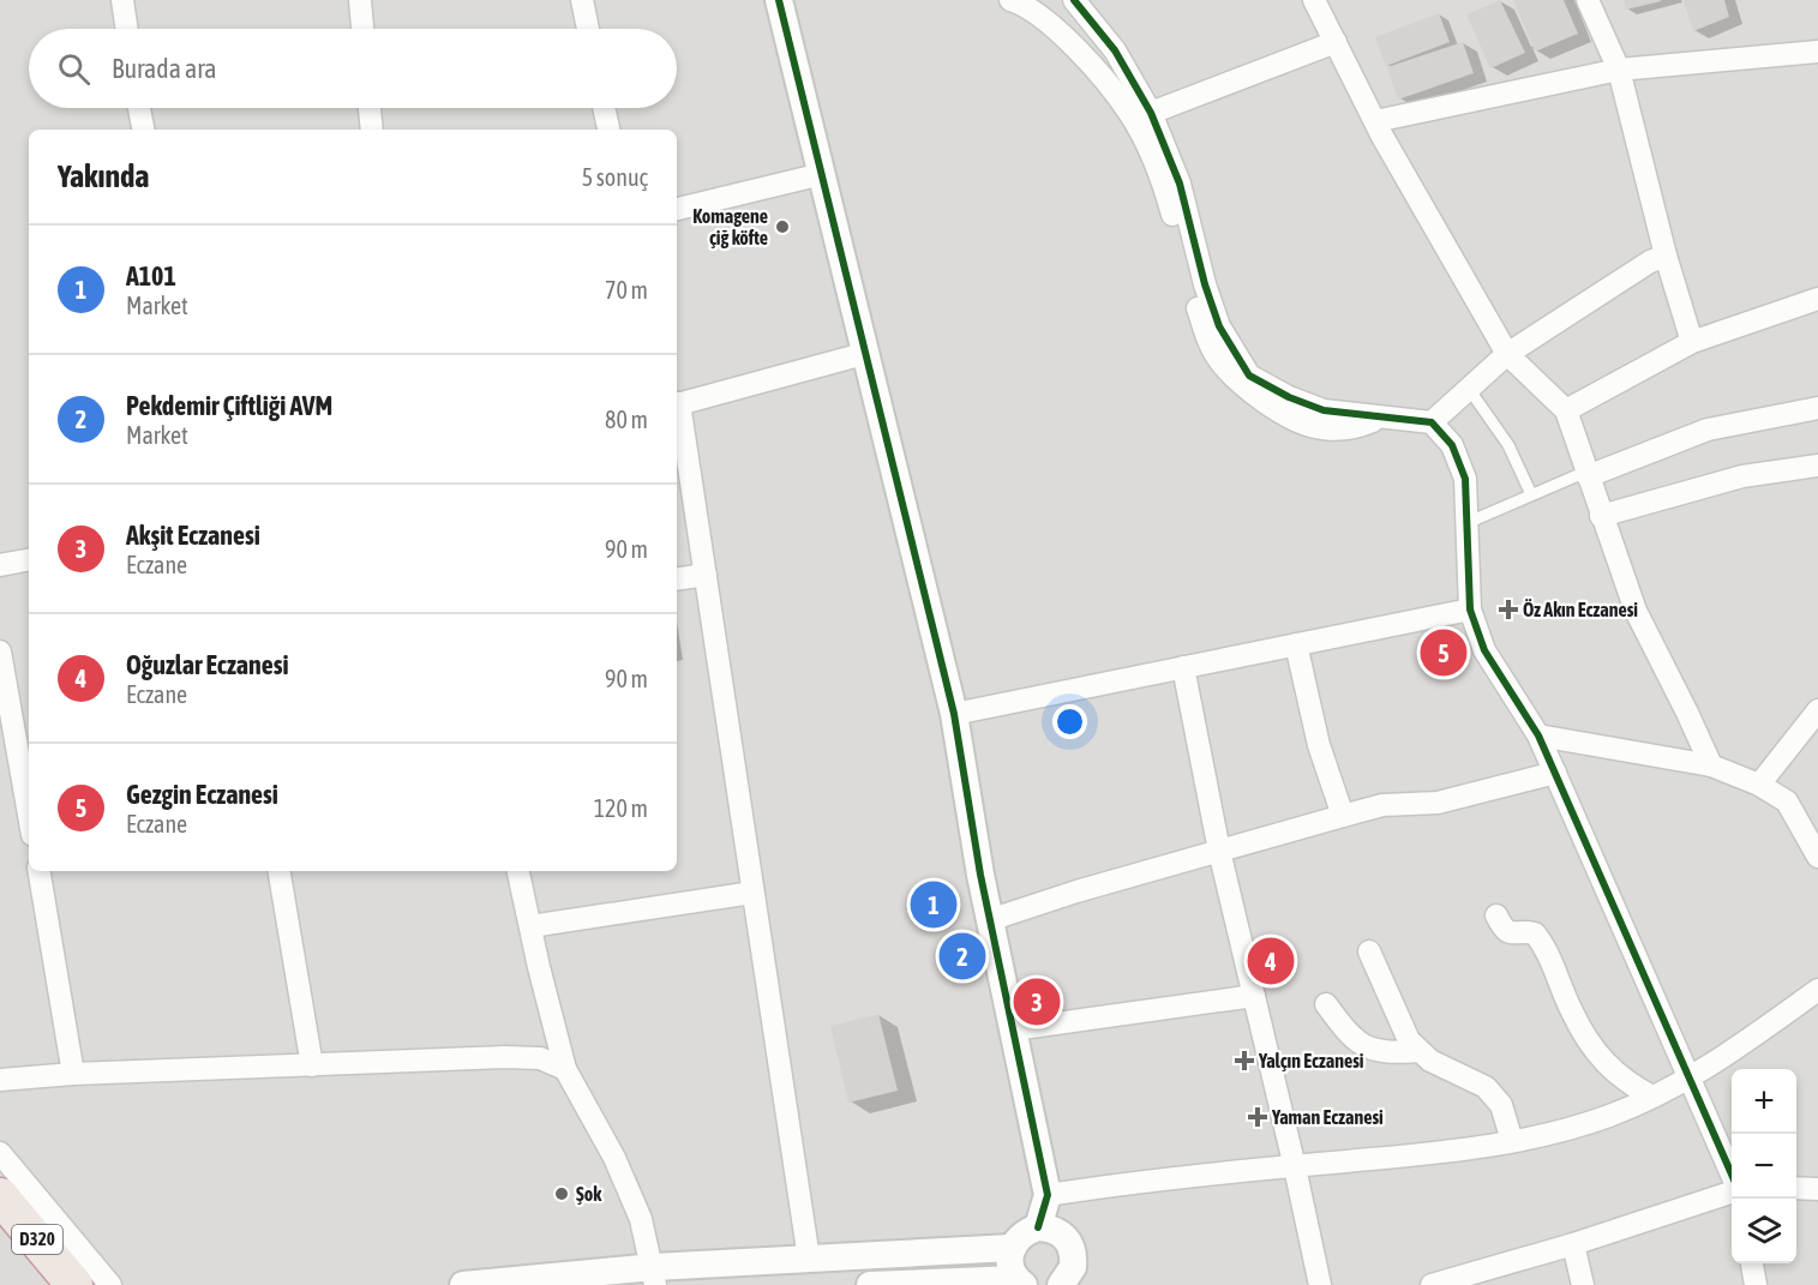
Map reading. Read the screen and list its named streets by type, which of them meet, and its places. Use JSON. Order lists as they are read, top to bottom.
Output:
{
  "streets": {
    "highway": ["D320"]
  },
  "places": {
    "other": ["Komagene çiğ köfte", "Şok"],
    "health": ["Öz Akın Eczanesi", "Yalçın Eczanesi", "Yaman Eczanesi"]
  },
  "page": {
    "search": "Burada ara",
    "heading": ["Yakında", "5 sonuç"],
    "list": [
      {
        "mark": "1",
        "name": "A101",
        "note": "Market",
        "value": "70 m"
      },
      {
        "mark": "2",
        "name": "Pekdemir Çiftliği AVM",
        "note": "Market",
        "value": "80 m"
      },
      {
        "mark": "3",
        "name": "Akşit Eczanesi",
        "note": "Eczane",
        "value": "90 m"
      },
      {
        "mark": "4",
        "name": "Oğuzlar Eczanesi",
        "note": "Eczane",
        "value": "90 m"
      },
      {
        "mark": "5",
        "name": "Gezgin Eczanesi",
        "note": "Eczane",
        "value": "120 m"
      }
    ],
    "pins": [
      "5",
      "1",
      "2",
      "4",
      "3"
    ],
    "map_buttons": ["+", "−"]
  }
}
